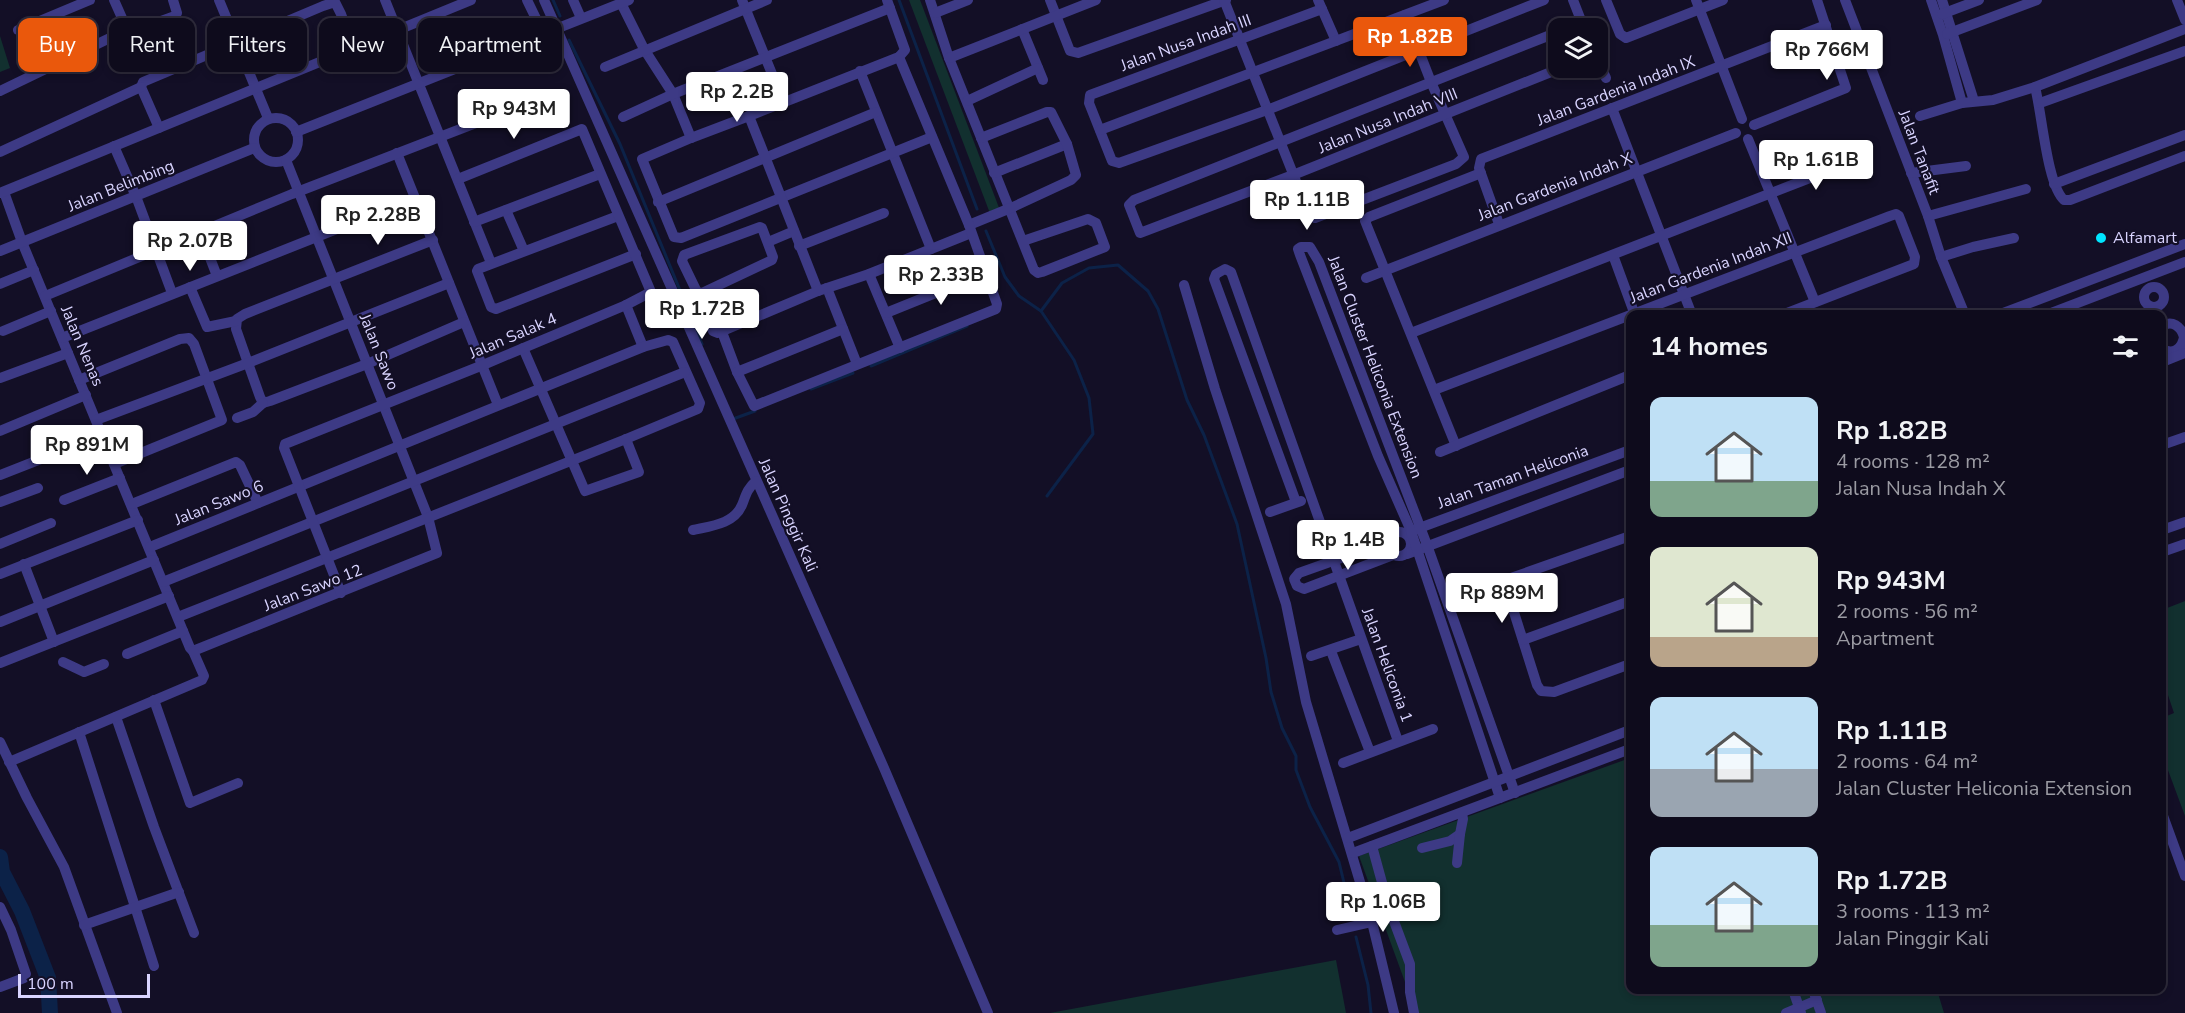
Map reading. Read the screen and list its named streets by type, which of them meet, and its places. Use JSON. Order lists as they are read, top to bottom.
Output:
{
  "streets": {
    "street": [
      "Jalan Nusa Indah III",
      "Jalan Gardenia Indah IX",
      "Jalan Nusa Indah VIII",
      "Jalan Tanafit",
      "Jalan Belimbing",
      "Jalan Gardenia Indah X",
      "Jalan Gardenia Indah XII",
      "Jalan Salak 4",
      "Jalan Nenas",
      "Jalan Sawo",
      "Jalan Cluster Heliconia Extension",
      "Jalan Taman Heliconia",
      "Jalan Sawo 6",
      "Jalan Pinggir Kali",
      "Jalan Sawo 12",
      "Jalan Heliconia 1"
    ]
  },
  "crossings": [
    ["Jalan Belimbing", "Jalan Nenas"],
    ["Jalan Belimbing", "Jalan Sawo"],
    ["Jalan Salak 4", "Jalan Sawo"],
    ["Jalan Salak 4", "Jalan Sawo 6"],
    ["Jalan Nenas", "Jalan Sawo 6"],
    ["Jalan Nenas", "Jalan Sawo 12"],
    ["Jalan Sawo", "Jalan Sawo 6"],
    ["Jalan Sawo", "Jalan Sawo 12"],
    ["Jalan Cluster Heliconia Extension", "Jalan Taman Heliconia"]
  ],
  "places": ["Alfamart"],
  "scale_bar": "100 m",
  "page": {
    "price": [
      "Rp 1.82B",
      "Rp 766M",
      "Rp 2.2B",
      "Rp 943M",
      "Rp 1.61B",
      "Rp 1.11B",
      "Rp 2.28B",
      "Rp 2.07B",
      "Rp 2.33B",
      "Rp 1.72B",
      "Rp 891M",
      "Rp 1.4B",
      "Rp 889M",
      "Rp 1.06B"
    ],
    "chip": [
      "Buy",
      "Rent",
      "Filters",
      "New",
      "Apartment"
    ],
    "heading": "14 homes",
    "list": [
      {
        "name": "Rp 1.82B",
        "note": "4 rooms · 128 m² · Jalan Nusa Indah X"
      },
      {
        "name": "Rp 943M",
        "note": "2 rooms · 56 m² · Apartment"
      },
      {
        "name": "Rp 1.11B",
        "note": "2 rooms · 64 m² · Jalan Cluster Heliconia Extension"
      },
      {
        "name": "Rp 1.72B",
        "note": "3 rooms · 113 m² · Jalan Pinggir Kali"
      }
    ],
    "scale": "100 m"
  }
}
